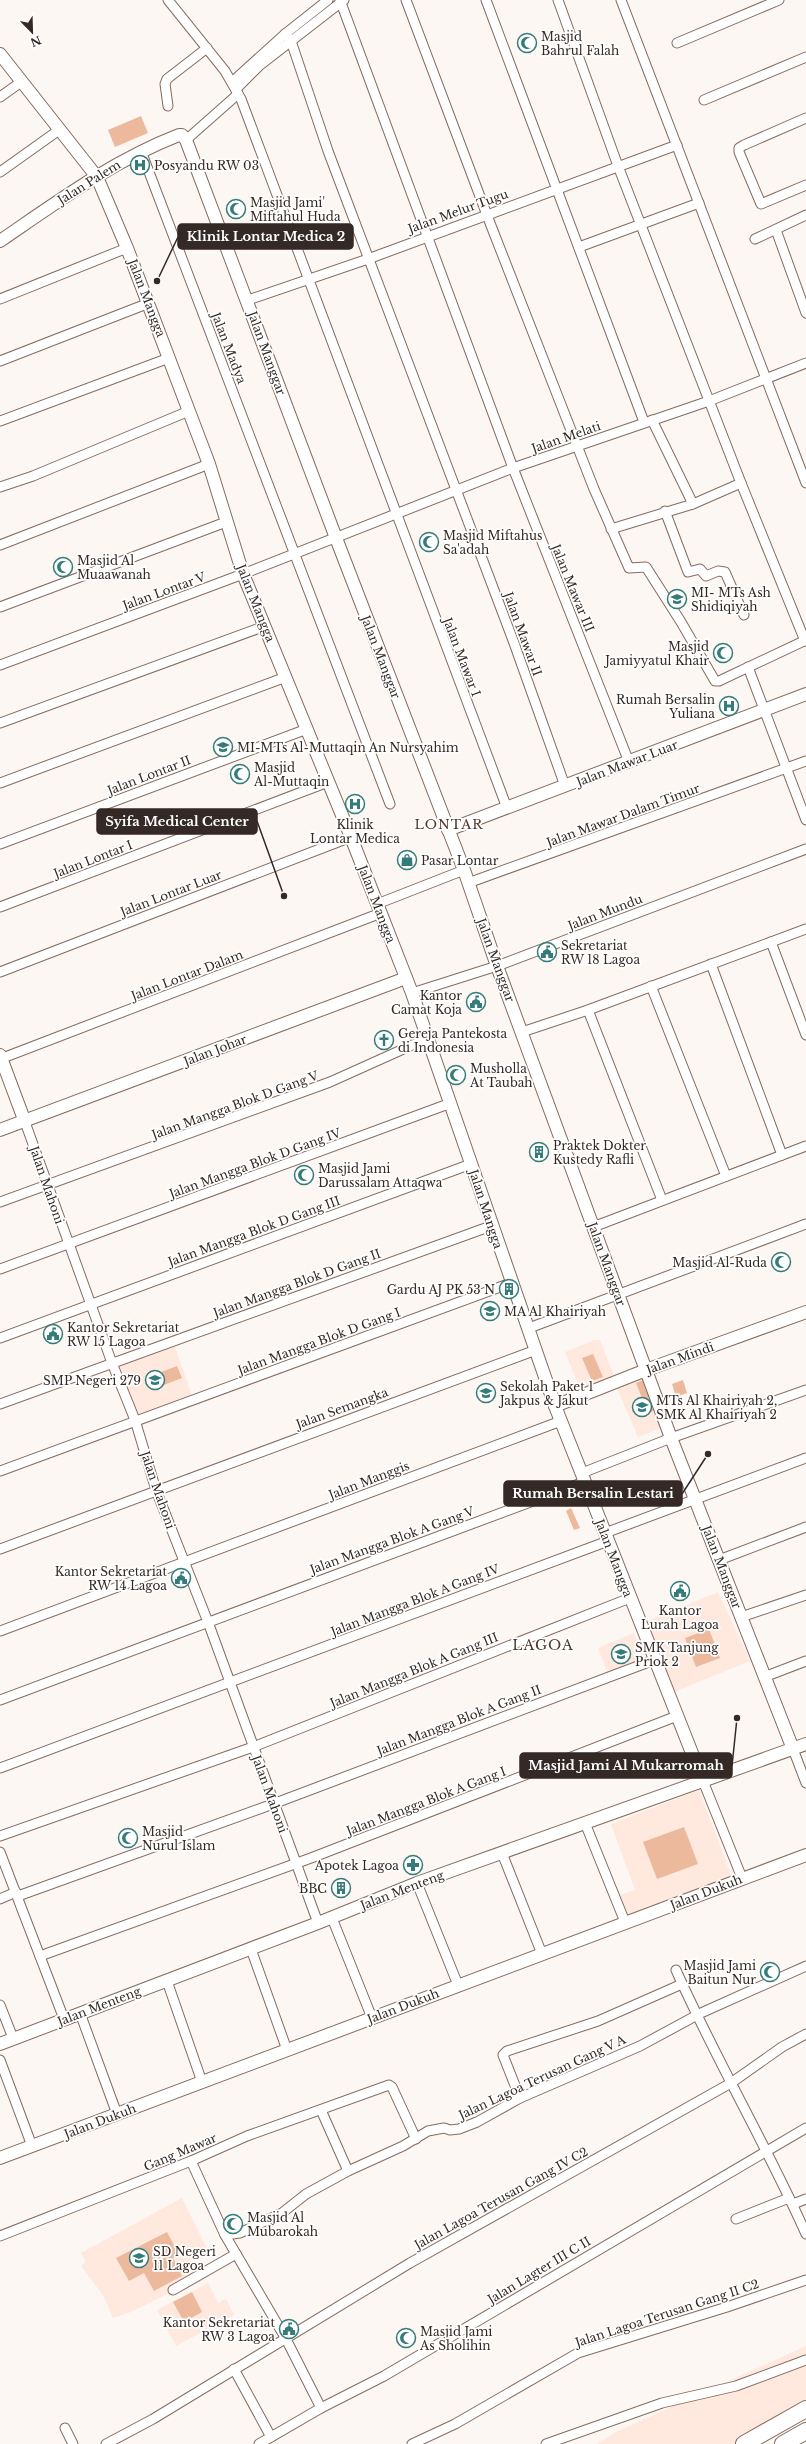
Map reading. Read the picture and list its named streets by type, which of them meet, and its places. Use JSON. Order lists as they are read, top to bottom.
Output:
{
  "streets": {
    "street": [
      "Jalan Palem",
      "Jalan Melur Tugu",
      "Jalan Mangga",
      "Jalan Madya",
      "Jalan Manggar",
      "Jalan Melati",
      "Jalan Mawar III",
      "Jalan Lontar V",
      "Jalan Mawar II",
      "Jalan Mawar I",
      "Jalan Mawar Luar",
      "Jalan Lontar II",
      "Jalan Mawar Dalam Timur",
      "Jalan Lontar I",
      "Jalan Lontar Luar",
      "Jalan Mundu",
      "Jalan Lontar Dalam",
      "Jalan Johar",
      "Jalan Mangga Blok D Gang V",
      "Jalan Mangga Blok D Gang IV",
      "Jalan Mahoni",
      "Jalan Mangga Blok D Gang III",
      "Jalan Mangga Blok D Gang II",
      "Jalan Mangga Blok D Gang I",
      "Jalan Mindi",
      "Jalan Semangka",
      "Jalan Manggis",
      "Jalan Mangga Blok A Gang V",
      "Jalan Mangga Blok A Gang IV",
      "Jalan Mangga Blok A Gang III",
      "Jalan Mangga Blok A Gang II",
      "Jalan Mangga Blok A Gang I",
      "Jalan Menteng",
      "Jalan Dukuh",
      "Jalan Lagoa Terusan Gang V A",
      "Gang Mawar",
      "Jalan Lagoa Terusan Gang IV C2",
      "Jalan Lagter III C II",
      "Jalan Lagoa Terusan Gang II C2"
    ]
  },
  "crossings": [
    ["Jalan Palem", "Jalan Mangga"],
    ["Jalan Palem", "Jalan Madya"],
    ["Jalan Palem", "Jalan Manggar"],
    ["Jalan Melur Tugu", "Jalan Manggar"],
    ["Jalan Melur Tugu", "Jalan Mawar III"],
    ["Jalan Melur Tugu", "Jalan Mawar II"],
    ["Jalan Melur Tugu", "Jalan Mawar I"],
    ["Jalan Mangga", "Jalan Lontar V"],
    ["Jalan Mangga", "Jalan Lontar II"],
    ["Jalan Mangga", "Jalan Lontar I"],
    ["Jalan Mangga", "Jalan Lontar Luar"],
    ["Jalan Mangga", "Jalan Mundu"],
    ["Jalan Mangga", "Jalan Lontar Dalam"],
    ["Jalan Mangga", "Jalan Johar"],
    ["Jalan Mangga", "Jalan Mangga Blok D Gang V"],
    ["Jalan Mangga", "Jalan Mangga Blok D Gang IV"],
    ["Jalan Mangga", "Jalan Mangga Blok D Gang III"],
    ["Jalan Mangga", "Jalan Mangga Blok D Gang II"],
    ["Jalan Mangga", "Jalan Mangga Blok D Gang I"],
    ["Jalan Mangga", "Jalan Mindi"],
    ["Jalan Mangga", "Jalan Semangka"],
    ["Jalan Mangga", "Jalan Manggis"],
    ["Jalan Mangga", "Jalan Mangga Blok A Gang V"],
    ["Jalan Mangga", "Jalan Mangga Blok A Gang IV"],
    ["Jalan Mangga", "Jalan Mangga Blok A Gang III"],
    ["Jalan Mangga", "Jalan Mangga Blok A Gang II"],
    ["Jalan Mangga", "Jalan Mangga Blok A Gang I"],
    ["Jalan Mangga", "Jalan Menteng"],
    ["Jalan Madya", "Jalan Lontar V"],
    ["Jalan Manggar", "Jalan Melati"],
    ["Jalan Manggar", "Jalan Lontar V"],
    ["Jalan Manggar", "Jalan Mawar Luar"],
    ["Jalan Manggar", "Jalan Mawar Dalam Timur"],
    ["Jalan Manggar", "Jalan Mundu"],
    ["Jalan Manggar", "Jalan Lontar Dalam"],
    ["Jalan Manggar", "Jalan Mindi"],
    ["Jalan Manggar", "Jalan Mangga Blok A Gang V"],
    ["Jalan Manggar", "Jalan Mangga Blok A Gang IV"],
    ["Jalan Manggar", "Jalan Menteng"],
    ["Jalan Melati", "Jalan Mawar III"],
    ["Jalan Melati", "Jalan Lontar V"],
    ["Jalan Melati", "Jalan Mawar II"],
    ["Jalan Melati", "Jalan Mawar I"],
    ["Jalan Mawar III", "Jalan Mawar Luar"],
    ["Jalan Mawar II", "Jalan Mawar Luar"],
    ["Jalan Mawar I", "Jalan Mawar Luar"],
    ["Jalan Lontar Dalam", "Jalan Mahoni"],
    ["Jalan Johar", "Jalan Mahoni"],
    ["Jalan Mangga Blok D Gang V", "Jalan Mahoni"],
    ["Jalan Mangga Blok D Gang IV", "Jalan Mahoni"],
    ["Jalan Mahoni", "Jalan Mangga Blok D Gang III"],
    ["Jalan Mahoni", "Jalan Mangga Blok D Gang II"],
    ["Jalan Mahoni", "Jalan Mangga Blok D Gang I"],
    ["Jalan Mahoni", "Jalan Semangka"],
    ["Jalan Mahoni", "Jalan Manggis"],
    ["Jalan Mahoni", "Jalan Mangga Blok A Gang V"],
    ["Jalan Mahoni", "Jalan Mangga Blok A Gang IV"],
    ["Jalan Mahoni", "Jalan Mangga Blok A Gang III"],
    ["Jalan Mahoni", "Jalan Mangga Blok A Gang II"],
    ["Jalan Mahoni", "Jalan Mangga Blok A Gang I"],
    ["Jalan Mahoni", "Jalan Menteng"],
    ["Jalan Lagoa Terusan Gang V A", "Gang Mawar"]
  ],
  "districts": ["LONTAR", "LAGOA"],
  "places": {
    "mosque": [
      "Masjid Bahrul Falah",
      "Masjid Jami' Miftahul Huda",
      "Masjid Miftahus Sa'adah",
      "Masjid Al Muaawanah",
      "Masjid Jamiyyatul Khair",
      "Masjid Al-Muttaqin",
      "Musholla At Taubah",
      "Masjid Jami Darussalam Attaqwa",
      "Masjid Al-Ruda",
      "Masjid Nurul Islam",
      "Masjid Jami Baitun Nur",
      "Masjid Al Mubarokah",
      "Masjid Jami As Sholihin"
    ],
    "hospital": ["Posyandu RW 03", "Rumah Bersalin Yuliana", "Klinik Lontar Medica"],
    "other": [
      "Klinik Lontar Medica 2",
      "Syifa Medical Center",
      "Rumah Bersalin Lestari",
      "Masjid Jami Al Mukarromah"
    ],
    "school or university": [
      "MI- MTs Ash Shidiqiyah",
      "MI-MTs Al-Muttaqin An Nursyahim",
      "MA Al Khairiyah",
      "SMP Negeri 279",
      "Sekolah Paket 1 Jakpus & Jakut",
      "MTs Al Khairiyah 2, SMK Al Khairiyah 2",
      "SMK Tanjung Priok 2",
      "SD Negeri 11 Lagoa"
    ],
    "shop": ["Pasar Lontar"],
    "public building": [
      "Sekretariat RW 18 Lagoa",
      "Kantor Camat Koja",
      "Kantor Sekretariat RW 15 Lagoa",
      "Kantor Sekretariat RW 14 Lagoa",
      "Kantor Lurah Lagoa",
      "Kantor Sekretariat RW 3 Lagoa"
    ],
    "church": ["Gereja Pantekosta di Indonesia"],
    "building": ["Praktek Dokter Kustedy Rafli", "Gardu AJ PK 53 N", "BBC"],
    "pharmacy": ["Apotek Lagoa"]
  },
  "north": "bottom right"
}
